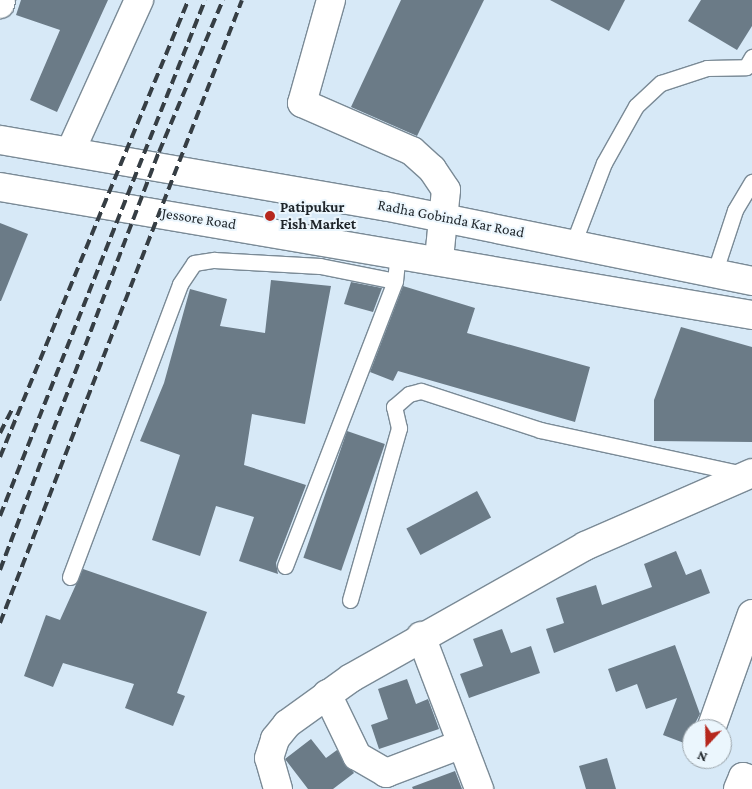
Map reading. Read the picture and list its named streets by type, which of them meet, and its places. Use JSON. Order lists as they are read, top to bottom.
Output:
{
  "streets": {
    "street": ["Jessore Road", "Radha Gobinda Kar Road"]
  },
  "places": ["Patipukur Fish Market"],
  "north": "bottom"
}
